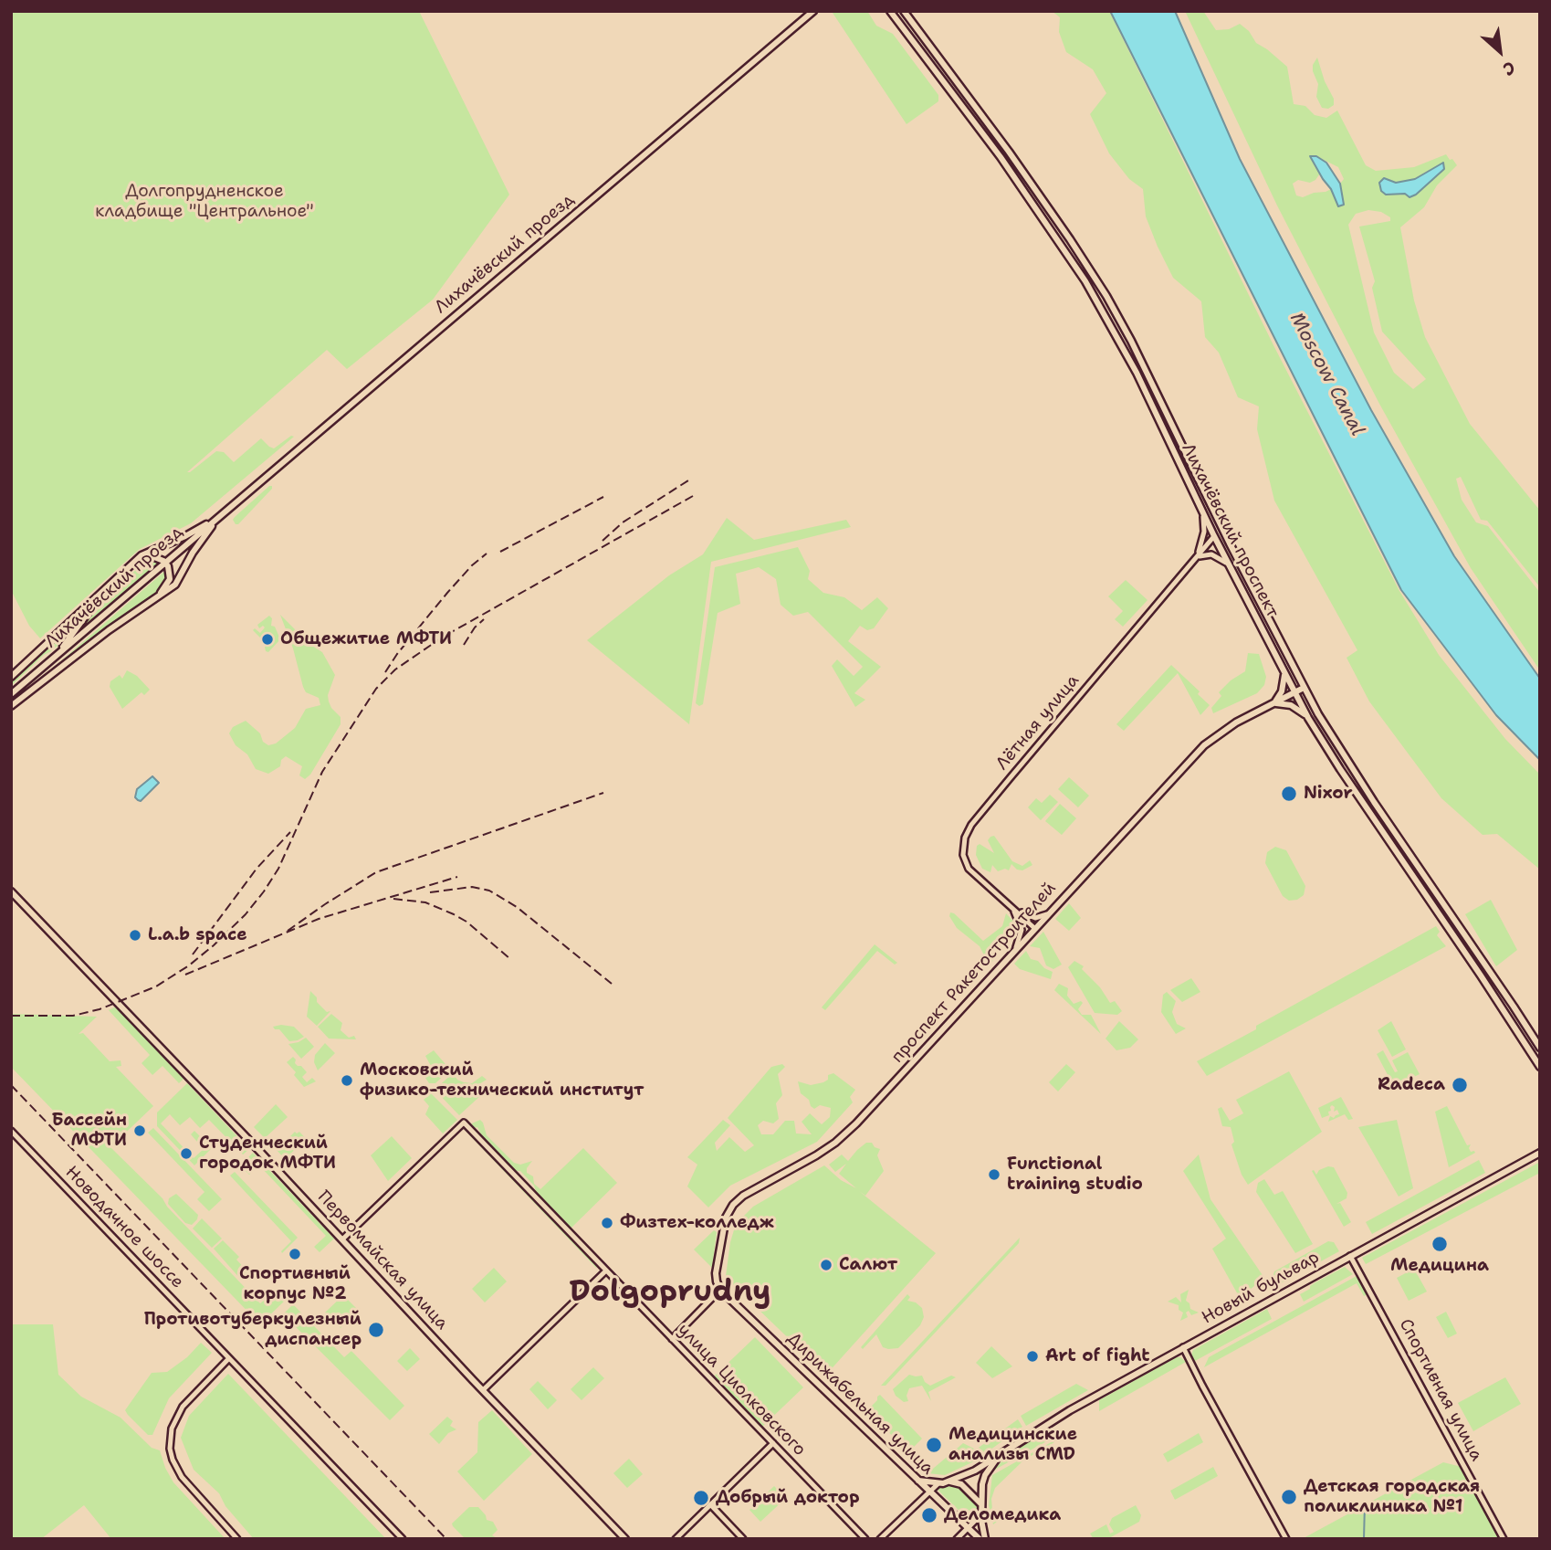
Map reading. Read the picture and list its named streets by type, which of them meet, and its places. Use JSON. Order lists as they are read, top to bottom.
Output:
{
  "streets": {
    "main road": [
      "Лихачёвский проезд",
      "Лихачёвский проспект",
      "проспект Ракетостроителей",
      "Первомайская улица",
      "Новый бульвар",
      "Дирижабельная улица"
    ],
    "street": [
      "Лётная улица",
      "Новодачное шоссе",
      "улица Циолковского",
      "Спортивная улица"
    ]
  },
  "crossings": [
    ["Лихачёвский проспект", "Лётная улица"],
    ["Лихачёвский проспект", "проспект Ракетостроителей"],
    ["Лётная улица", "проспект Ракетостроителей"],
    ["проспект Ракетостроителей", "Дирижабельная улица"],
    ["Первомайская улица", "улица Циолковского"],
    ["Новый бульвар", "Спортивная улица"]
  ],
  "districts": ["Dolgoprudny"],
  "water": ["Moscow Canal"],
  "parks": ["Долгопрудненское кладбище \"Центральное\""],
  "places": [
    "Общежитие МФТИ",
    "Nixor",
    "L.a.b space",
    "Московский физико-технический институт",
    "Radeca",
    "Бассейн МФТИ",
    "Студенческий городок МФТИ",
    "Functional training studio",
    "Физтех-колледж",
    "Медицина",
    "Спортивный корпус №2",
    "Салют",
    "Противотуберкулезный диспансер",
    "Art of fight",
    "Медицинские анализы CMD",
    "Детская городская поликлиника №1",
    "Добрый доктор",
    "Деломедика"
  ],
  "north": "bottom right"
}
